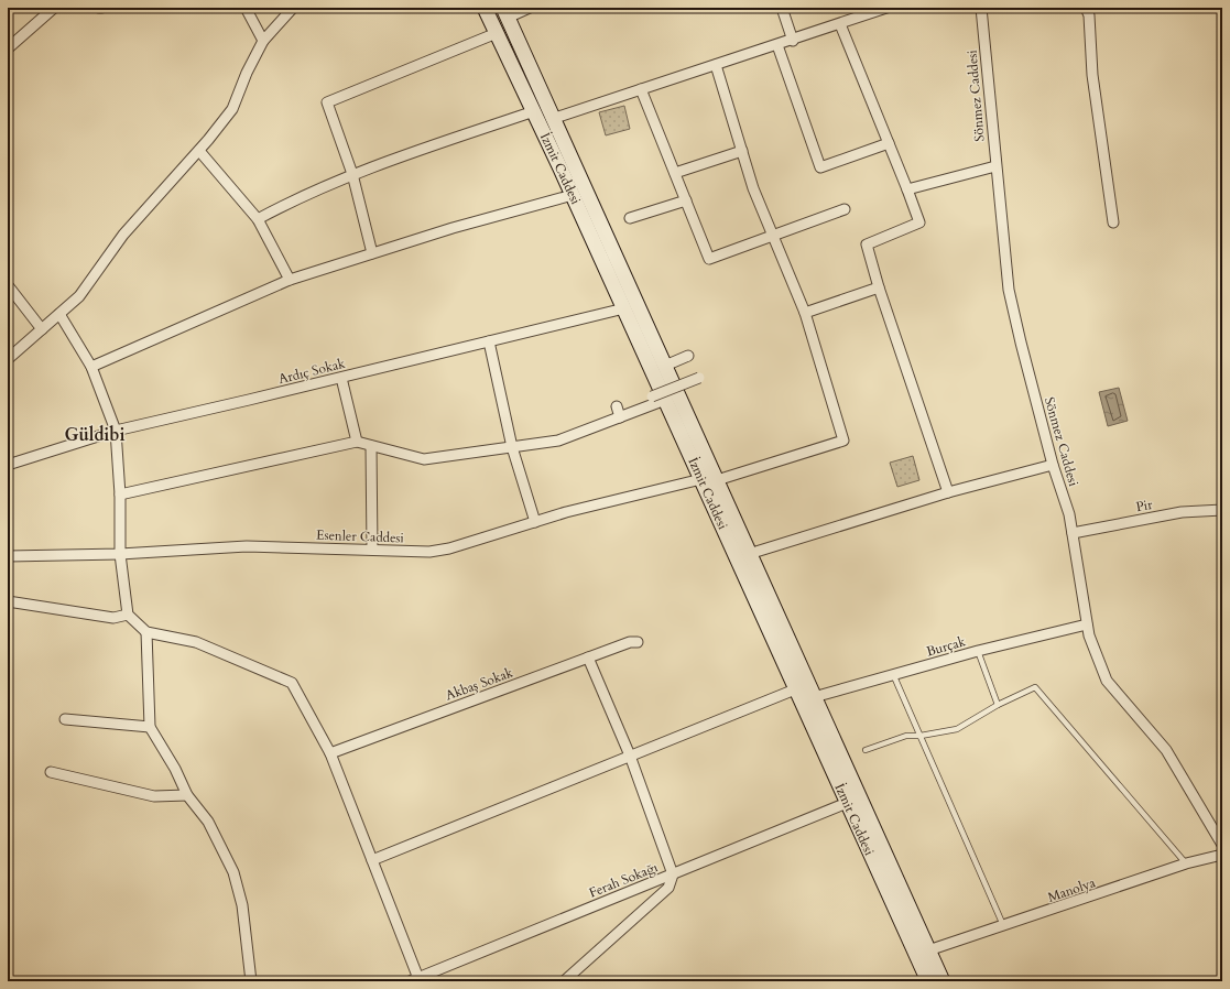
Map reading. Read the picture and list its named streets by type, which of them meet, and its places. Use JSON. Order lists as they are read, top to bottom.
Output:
{
  "streets": {
    "main road": ["İzmit Caddesi"],
    "street": [
      "Sönmez Caddesi",
      "Ardıç Sokak",
      "Pir",
      "Esenler Caddesi",
      "Burçak",
      "Akbaş Sokak",
      "Ferah Sokağı",
      "Manolya"
    ]
  },
  "crossings": [
    ["Sönmez Caddesi", "Pir"],
    ["Sönmez Caddesi", "Burçak"],
    ["İzmit Caddesi", "Ardıç Sokak"],
    ["İzmit Caddesi", "Esenler Caddesi"],
    ["İzmit Caddesi", "Burçak"],
    ["İzmit Caddesi", "Ferah Sokağı"],
    ["İzmit Caddesi", "Manolya"]
  ],
  "districts": ["Güldibi"]
}
